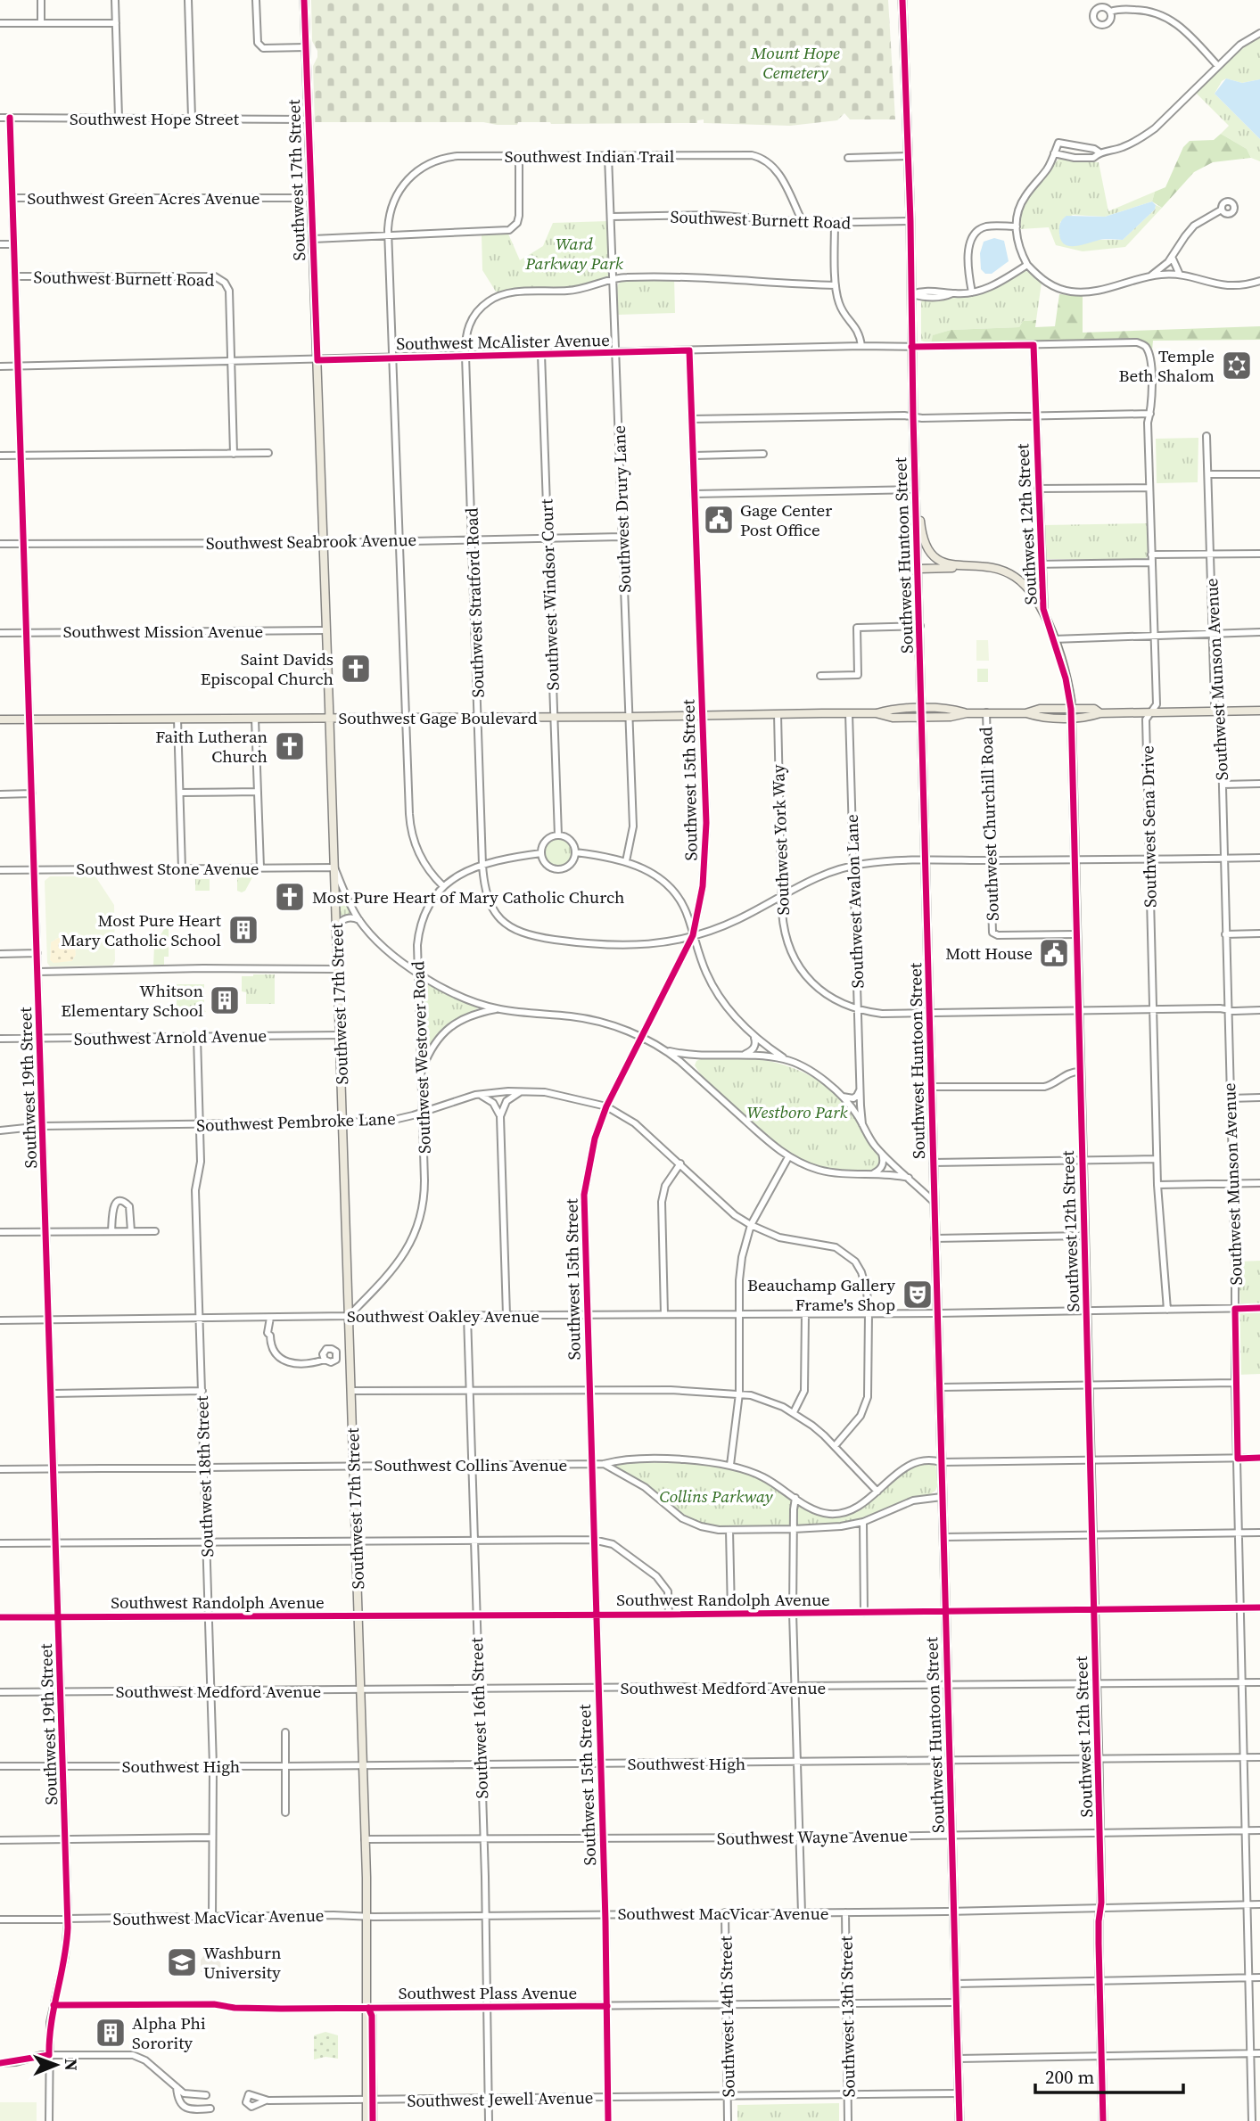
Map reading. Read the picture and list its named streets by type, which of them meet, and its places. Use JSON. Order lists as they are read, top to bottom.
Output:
{
  "streets": {
    "main road": [
      "Southwest 17th Street",
      "Southwest 12th Street",
      "Southwest Huntoon Street",
      "Southwest Gage Boulevard"
    ],
    "street": [
      "Southwest Hope Street",
      "Southwest Indian Trail",
      "Southwest Green Acres Avenue",
      "Southwest Burnett Road",
      "Southwest McAlister Avenue",
      "Southwest Drury Lane",
      "Southwest Seabrook Avenue",
      "Southwest Windsor Court",
      "Southwest Stratford Road",
      "Southwest Mission Avenue",
      "Southwest Munson Avenue",
      "Southwest 15th Street",
      "Southwest Churchill Road",
      "Southwest Sena Drive",
      "Southwest York Way",
      "Southwest Stone Avenue",
      "Southwest Avalon Lane",
      "Southwest Arnold Avenue",
      "Southwest Westover Road",
      "Southwest 19th Street",
      "Southwest Pembroke Lane",
      "Southwest Oakley Avenue",
      "Southwest Collins Avenue",
      "Southwest 18th Street",
      "Southwest Randolph Avenue",
      "Southwest Medford Avenue",
      "Southwest 16th Street",
      "Southwest High",
      "Southwest Wayne Avenue",
      "Southwest MacVicar Avenue",
      "Southwest Plass Avenue",
      "Southwest 14th Street",
      "Southwest 13th Street",
      "Southwest Jewell Avenue"
    ]
  },
  "crossings": [
    ["Southwest Hope Street", "Southwest 17th Street"],
    ["Southwest Hope Street", "Southwest 19th Street"],
    ["Southwest Indian Trail", "Southwest Burnett Road"],
    ["Southwest Indian Trail", "Southwest McAlister Avenue"],
    ["Southwest Indian Trail", "Southwest Drury Lane"],
    ["Southwest Indian Trail", "Southwest Seabrook Avenue"],
    ["Southwest Indian Trail", "Southwest Gage Boulevard"],
    ["Southwest Indian Trail", "Southwest Westover Road"],
    ["Southwest 17th Street", "Southwest Green Acres Avenue"],
    ["Southwest 17th Street", "Southwest McAlister Avenue"],
    ["Southwest 17th Street", "Southwest Seabrook Avenue"],
    ["Southwest 17th Street", "Southwest Mission Avenue"],
    ["Southwest 17th Street", "Southwest Gage Boulevard"],
    ["Southwest 17th Street", "Southwest Stone Avenue"],
    ["Southwest 17th Street", "Southwest Arnold Avenue"],
    ["Southwest 17th Street", "Southwest Westover Road"],
    ["Southwest 17th Street", "Southwest Pembroke Lane"],
    ["Southwest 17th Street", "Southwest Oakley Avenue"],
    ["Southwest 17th Street", "Southwest Collins Avenue"],
    ["Southwest 17th Street", "Southwest Randolph Avenue"],
    ["Southwest 17th Street", "Southwest Medford Avenue"],
    ["Southwest 17th Street", "Southwest High"],
    ["Southwest 17th Street", "Southwest Wayne Avenue"],
    ["Southwest 17th Street", "Southwest MacVicar Avenue"],
    ["Southwest 17th Street", "Southwest Plass Avenue"],
    ["Southwest 17th Street", "Southwest Jewell Avenue"],
    ["Southwest Green Acres Avenue", "Southwest 19th Street"],
    ["Southwest Burnett Road", "Southwest McAlister Avenue"],
    ["Southwest Burnett Road", "Southwest Drury Lane"],
    ["Southwest Burnett Road", "Southwest Huntoon Street"],
    ["Southwest Burnett Road", "Southwest 19th Street"],
    ["Southwest McAlister Avenue", "Southwest Drury Lane"],
    ["Southwest McAlister Avenue", "Southwest 12th Street"],
    ["Southwest McAlister Avenue", "Southwest Huntoon Street"],
    ["Southwest McAlister Avenue", "Southwest Windsor Court"],
    ["Southwest McAlister Avenue", "Southwest Stratford Road"],
    ["Southwest McAlister Avenue", "Southwest 15th Street"],
    ["Southwest McAlister Avenue", "Southwest Sena Drive"],
    ["Southwest McAlister Avenue", "Southwest 19th Street"],
    ["Southwest Drury Lane", "Southwest Seabrook Avenue"],
    ["Southwest Drury Lane", "Southwest Stratford Road"],
    ["Southwest Drury Lane", "Southwest Gage Boulevard"],
    ["Southwest 12th Street", "Southwest Stratford Road"],
    ["Southwest 12th Street", "Southwest Gage Boulevard"],
    ["Southwest 12th Street", "Southwest Churchill Road"],
    ["Southwest 12th Street", "Southwest York Way"],
    ["Southwest 12th Street", "Southwest Oakley Avenue"],
    ["Southwest 12th Street", "Southwest Collins Avenue"],
    ["Southwest 12th Street", "Southwest Randolph Avenue"],
    ["Southwest 12th Street", "Southwest Medford Avenue"],
    ["Southwest 12th Street", "Southwest High"],
    ["Southwest 12th Street", "Southwest Wayne Avenue"],
    ["Southwest 12th Street", "Southwest MacVicar Avenue"],
    ["Southwest Seabrook Avenue", "Southwest Windsor Court"],
    ["Southwest Seabrook Avenue", "Southwest Stratford Road"],
    ["Southwest Seabrook Avenue", "Southwest 19th Street"],
    ["Southwest Huntoon Street", "Southwest Stratford Road"],
    ["Southwest Huntoon Street", "Southwest Gage Boulevard"],
    ["Southwest Huntoon Street", "Southwest York Way"],
    ["Southwest Huntoon Street", "Southwest Oakley Avenue"],
    ["Southwest Huntoon Street", "Southwest Collins Avenue"],
    ["Southwest Huntoon Street", "Southwest Randolph Avenue"],
    ["Southwest Huntoon Street", "Southwest Medford Avenue"],
    ["Southwest Huntoon Street", "Southwest High"],
    ["Southwest Huntoon Street", "Southwest Wayne Avenue"],
    ["Southwest Huntoon Street", "Southwest MacVicar Avenue"],
    ["Southwest Huntoon Street", "Southwest Plass Avenue"],
    ["Southwest Huntoon Street", "Southwest Jewell Avenue"],
    ["Southwest Windsor Court", "Southwest Gage Boulevard"],
    ["Southwest Windsor Court", "Southwest Westover Road"],
    ["Southwest Stratford Road", "Southwest Munson Avenue"],
    ["Southwest Stratford Road", "Southwest Gage Boulevard"],
    ["Southwest Stratford Road", "Southwest 15th Street"],
    ["Southwest Stratford Road", "Southwest Churchill Road"],
    ["Southwest Stratford Road", "Southwest Sena Drive"],
    ["Southwest Stratford Road", "Southwest York Way"],
    ["Southwest Stratford Road", "Southwest Avalon Lane"],
    ["Southwest Stratford Road", "Southwest Westover Road"],
    ["Southwest Mission Avenue", "Southwest 19th Street"],
    ["Southwest Munson Avenue", "Southwest Gage Boulevard"],
    ["Southwest Munson Avenue", "Southwest York Way"],
    ["Southwest Munson Avenue", "Southwest Oakley Avenue"],
    ["Southwest Munson Avenue", "Southwest Collins Avenue"],
    ["Southwest Munson Avenue", "Southwest Randolph Avenue"],
    ["Southwest Munson Avenue", "Southwest Medford Avenue"],
    ["Southwest Munson Avenue", "Southwest High"],
    ["Southwest Munson Avenue", "Southwest Wayne Avenue"],
    ["Southwest Munson Avenue", "Southwest MacVicar Avenue"],
    ["Southwest Gage Boulevard", "Southwest 15th Street"],
    ["Southwest Gage Boulevard", "Southwest Churchill Road"],
    ["Southwest Gage Boulevard", "Southwest Sena Drive"],
    ["Southwest Gage Boulevard", "Southwest York Way"],
    ["Southwest Gage Boulevard", "Southwest Avalon Lane"],
    ["Southwest Gage Boulevard", "Southwest 19th Street"],
    ["Southwest 15th Street", "Southwest Pembroke Lane"],
    ["Southwest 15th Street", "Southwest Oakley Avenue"],
    ["Southwest 15th Street", "Southwest Collins Avenue"],
    ["Southwest 15th Street", "Southwest Randolph Avenue"],
    ["Southwest 15th Street", "Southwest Medford Avenue"],
    ["Southwest 15th Street", "Southwest High"],
    ["Southwest 15th Street", "Southwest Wayne Avenue"],
    ["Southwest 15th Street", "Southwest MacVicar Avenue"],
    ["Southwest 15th Street", "Southwest Plass Avenue"],
    ["Southwest 15th Street", "Southwest Jewell Avenue"],
    ["Southwest Sena Drive", "Southwest York Way"],
    ["Southwest Sena Drive", "Southwest Oakley Avenue"],
    ["Southwest York Way", "Southwest Avalon Lane"],
    ["Southwest Stone Avenue", "Southwest 19th Street"],
    ["Southwest Arnold Avenue", "Southwest 19th Street"],
    ["Southwest Arnold Avenue", "Southwest 18th Street"],
    ["Southwest Westover Road", "Southwest Pembroke Lane"],
    ["Southwest Westover Road", "Southwest Oakley Avenue"],
    ["Southwest 19th Street", "Southwest Pembroke Lane"],
    ["Southwest 19th Street", "Southwest Oakley Avenue"],
    ["Southwest 19th Street", "Southwest Collins Avenue"],
    ["Southwest 19th Street", "Southwest Randolph Avenue"],
    ["Southwest 19th Street", "Southwest Medford Avenue"],
    ["Southwest 19th Street", "Southwest High"],
    ["Southwest 19th Street", "Southwest MacVicar Avenue"],
    ["Southwest Pembroke Lane", "Southwest Oakley Avenue"],
    ["Southwest Pembroke Lane", "Southwest 18th Street"],
    ["Southwest Oakley Avenue", "Southwest 18th Street"],
    ["Southwest Oakley Avenue", "Southwest 16th Street"],
    ["Southwest Collins Avenue", "Southwest 18th Street"],
    ["Southwest Collins Avenue", "Southwest 16th Street"],
    ["Southwest 18th Street", "Southwest Randolph Avenue"],
    ["Southwest 18th Street", "Southwest Medford Avenue"],
    ["Southwest 18th Street", "Southwest High"],
    ["Southwest 18th Street", "Southwest MacVicar Avenue"],
    ["Southwest Randolph Avenue", "Southwest 16th Street"],
    ["Southwest Medford Avenue", "Southwest 16th Street"],
    ["Southwest 16th Street", "Southwest High"],
    ["Southwest 16th Street", "Southwest Wayne Avenue"],
    ["Southwest 16th Street", "Southwest MacVicar Avenue"],
    ["Southwest 16th Street", "Southwest Plass Avenue"],
    ["Southwest 16th Street", "Southwest Jewell Avenue"],
    ["Southwest MacVicar Avenue", "Southwest 14th Street"],
    ["Southwest MacVicar Avenue", "Southwest 13th Street"],
    ["Southwest Plass Avenue", "Southwest 14th Street"],
    ["Southwest Plass Avenue", "Southwest 13th Street"],
    ["Southwest 14th Street", "Southwest Jewell Avenue"],
    ["Southwest 13th Street", "Southwest Jewell Avenue"]
  ],
  "parks": [
    "Mount Hope Cemetery",
    "Ward Parkway Park",
    "Westboro Park",
    "Collins Parkway"
  ],
  "places": {
    "synagogue": ["Temple Beth Shalom"],
    "public building": ["Gage Center Post Office", "Mott House"],
    "church": ["Saint Davids Episcopal Church", "Faith Lutheran Church", "Most Pure Heart of Mary Catholic Church"],
    "building": ["Most Pure Heart Mary Catholic School", "Whitson Elementary School", "Alpha Phi Sorority"],
    "theatre": ["Beauchamp Gallery Frame's Shop"],
    "school or university": ["Washburn University"]
  },
  "scale_bar": "200 m",
  "north": "right"
}
